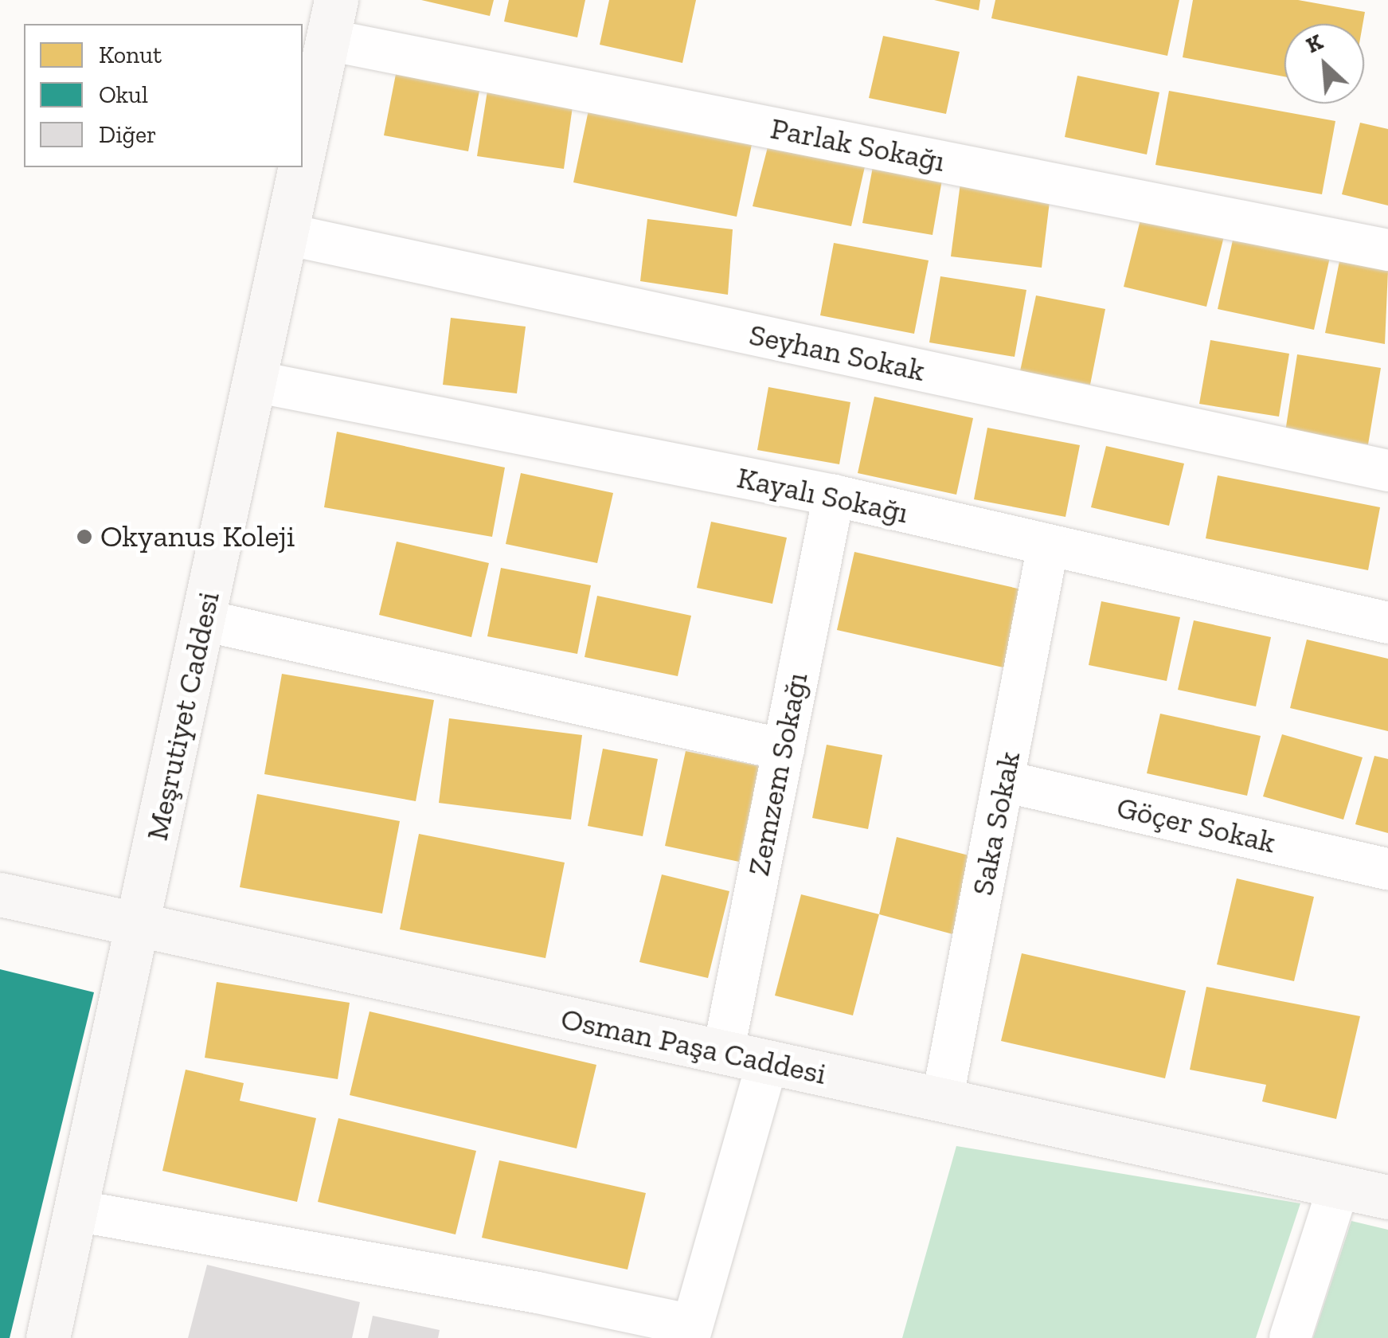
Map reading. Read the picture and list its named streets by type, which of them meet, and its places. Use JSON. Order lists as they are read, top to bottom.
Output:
{
  "streets": {
    "main road": ["Meşrutiyet Caddesi", "Osman Paşa Caddesi"],
    "street": [
      "Parlak Sokağı",
      "Seyhan Sokak",
      "Kayalı Sokağı",
      "Zemzem Sokağı",
      "Saka Sokak",
      "Göçer Sokak"
    ]
  },
  "crossings": [
    ["Parlak Sokağı", "Meşrutiyet Caddesi"],
    ["Seyhan Sokak", "Meşrutiyet Caddesi"],
    ["Kayalı Sokağı", "Meşrutiyet Caddesi"],
    ["Kayalı Sokağı", "Zemzem Sokağı"],
    ["Kayalı Sokağı", "Saka Sokak"],
    ["Meşrutiyet Caddesi", "Osman Paşa Caddesi"],
    ["Zemzem Sokağı", "Osman Paşa Caddesi"],
    ["Saka Sokak", "Göçer Sokak"],
    ["Saka Sokak", "Osman Paşa Caddesi"]
  ],
  "places": ["Okyanus Koleji"],
  "legend": ["Konut", "Okul", "Diğer"],
  "north": "top left"
}
